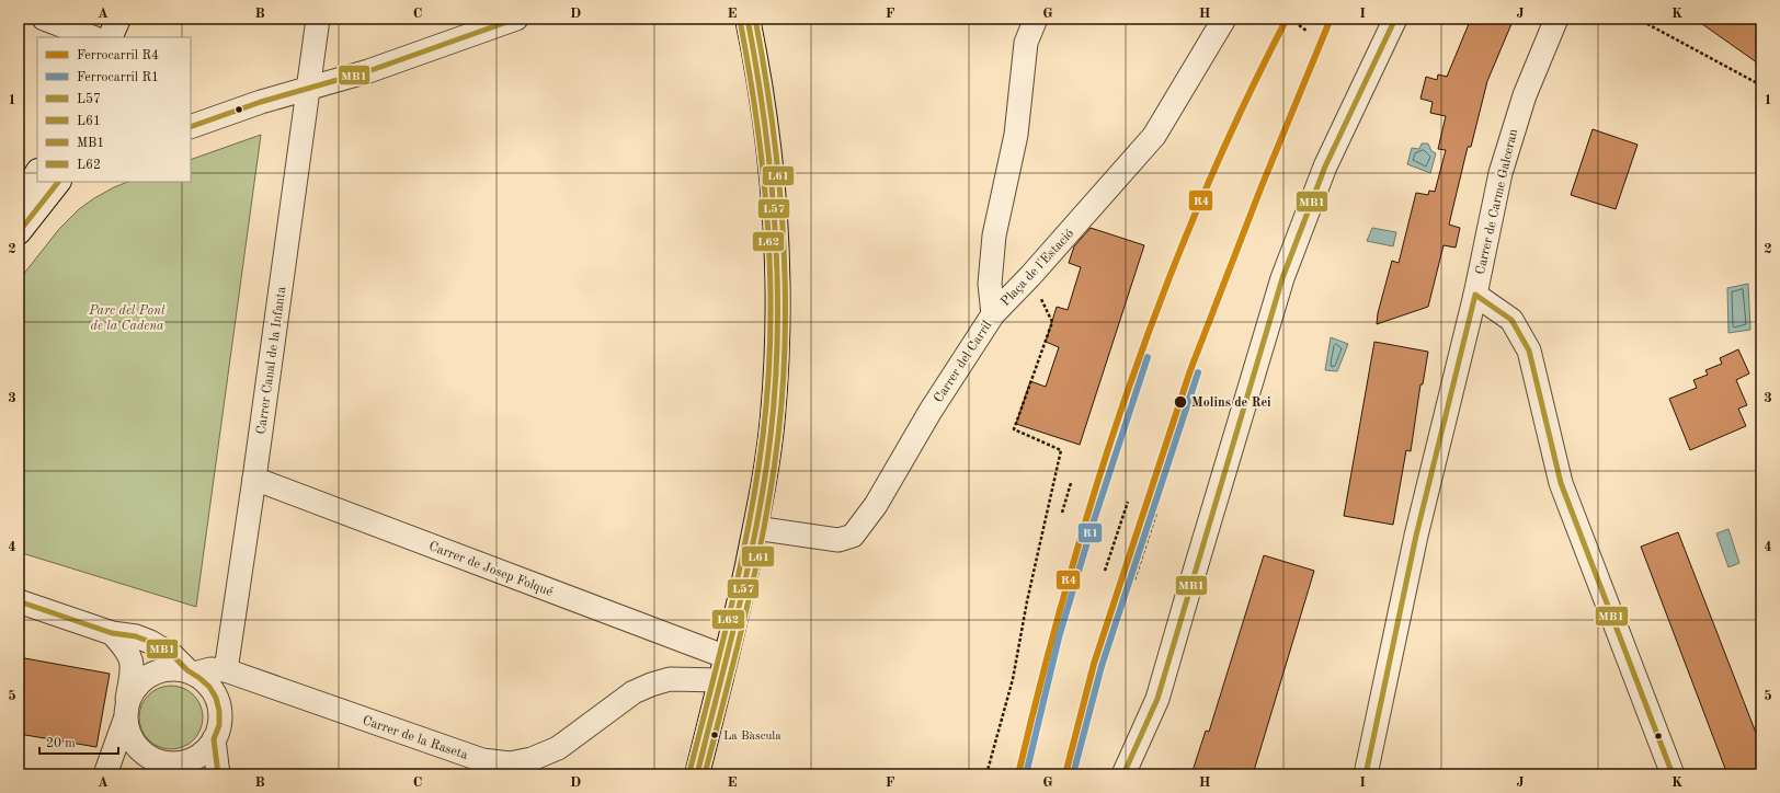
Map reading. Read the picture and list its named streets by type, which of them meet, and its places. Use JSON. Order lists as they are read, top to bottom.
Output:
{
  "streets": {
    "street": [
      "Carrer de Carme Galceran",
      "Plaça de l'Estació",
      "Carrer Canal de la Infanta",
      "Carrer del Carril",
      "Carrer de Josep Folqué",
      "Carrer de la Raseta"
    ]
  },
  "crossings": [
    ["Plaça de l'Estació", "Carrer del Carril"],
    ["Carrer Canal de la Infanta", "Carrer de Josep Folqué"],
    ["Carrer Canal de la Infanta", "Carrer de la Raseta"]
  ],
  "parks": ["Parc del Pont de la Cadena"],
  "places": ["Molins de Rei", "La Bàscula"],
  "lines": [
    "rail line R4",
    "transit line L57",
    "transit line L61",
    "transit line MB1",
    "transit line L62",
    "rail line R1"
  ],
  "legend": [
    "Ferrocarril R4",
    "Ferrocarril R1",
    "L57",
    "L61",
    "MB1",
    "L62"
  ],
  "scale_bar": "20 m",
  "grid": {
    "columns": [
      "A",
      "B",
      "C",
      "D",
      "E",
      "F",
      "G",
      "H",
      "I",
      "J",
      "K"
    ],
    "rows": [
      "1",
      "2",
      "3",
      "4",
      "5"
    ]
  }
}
